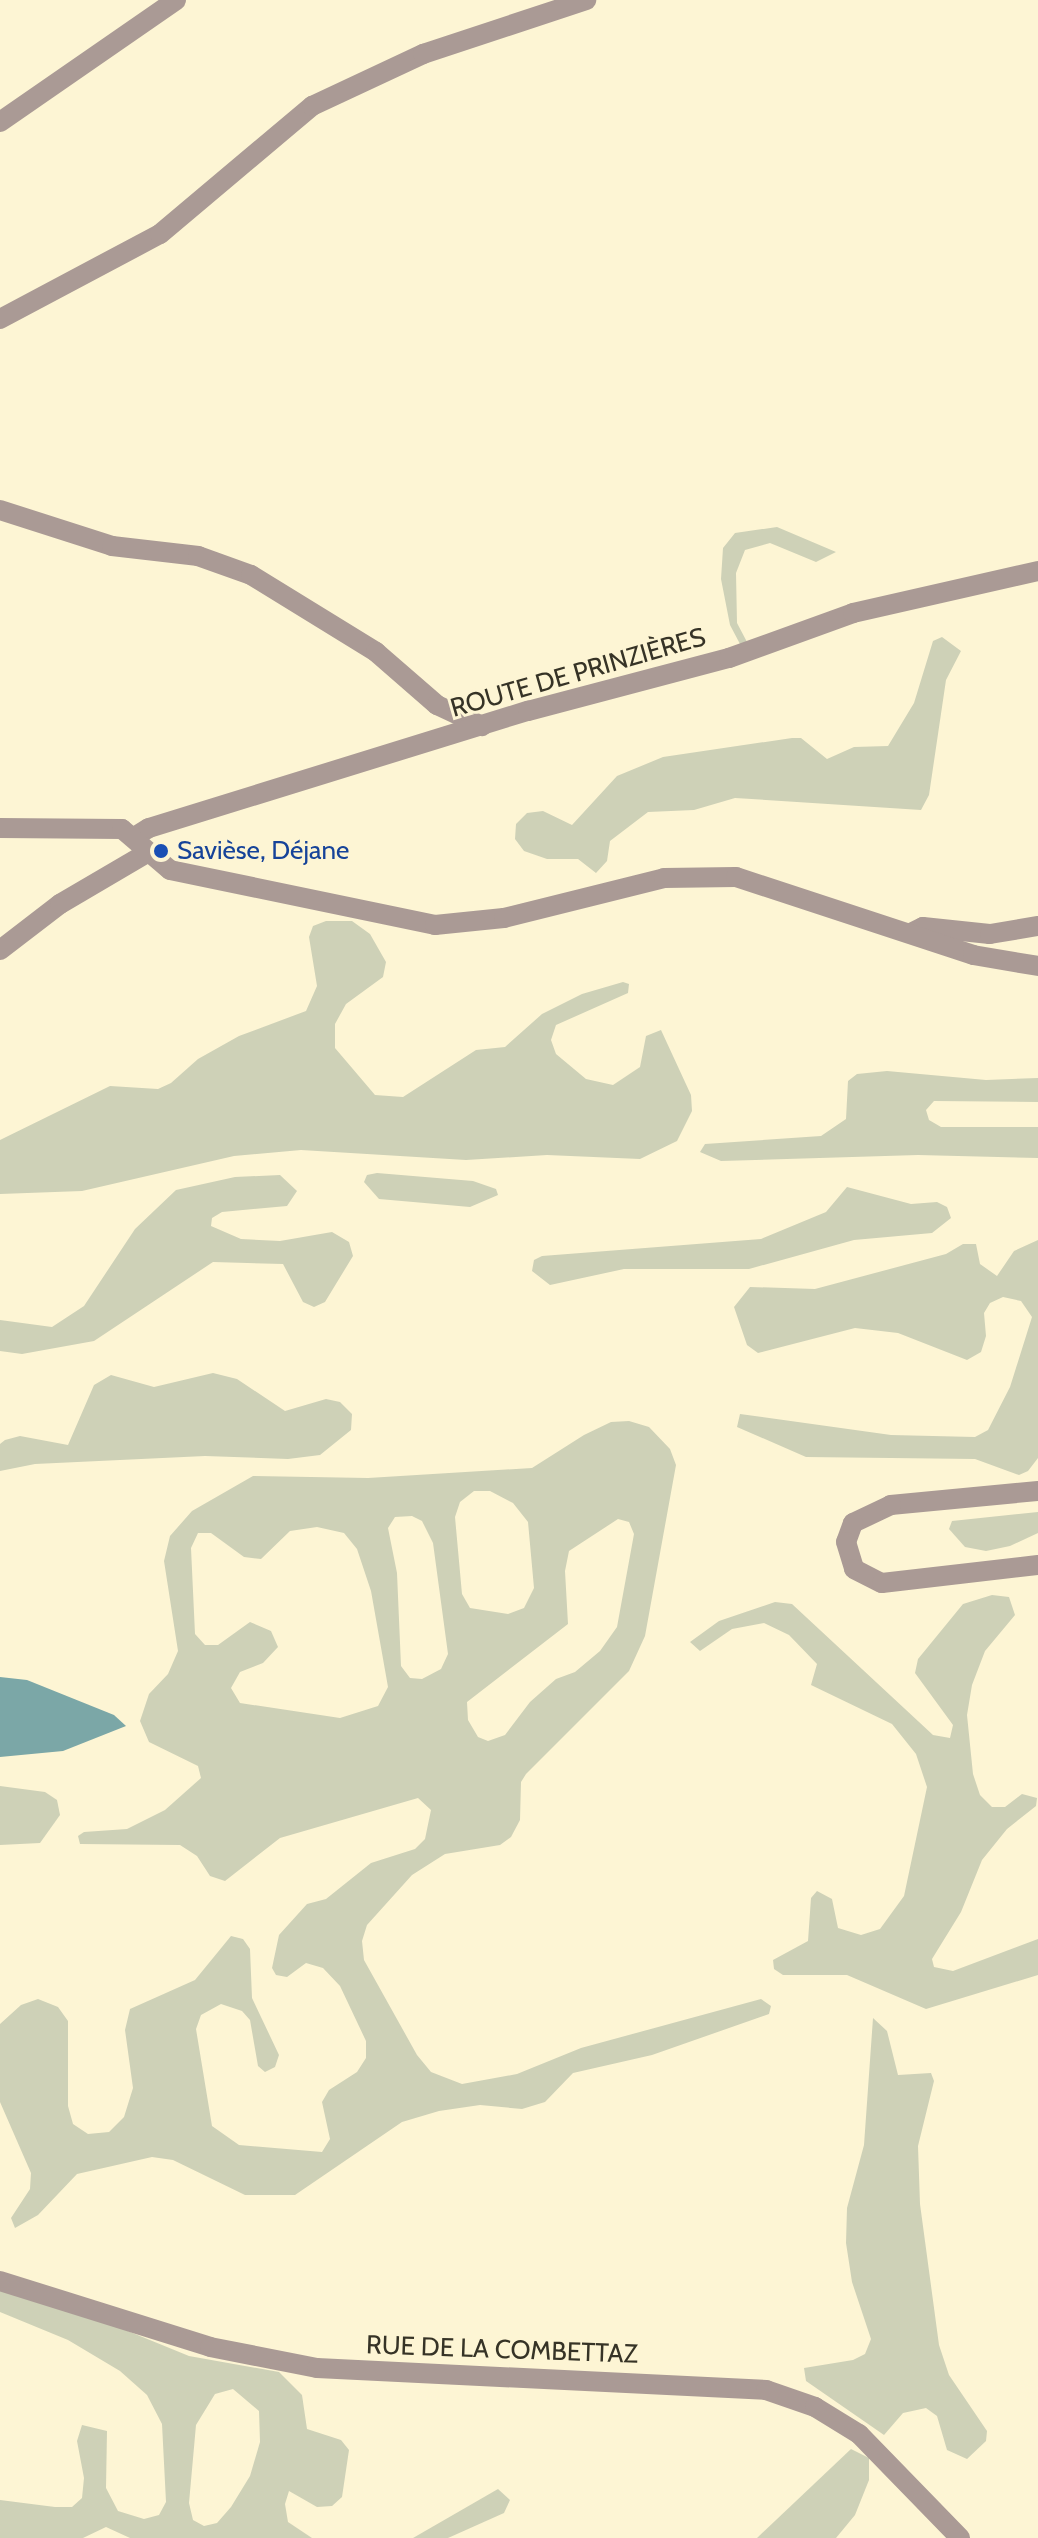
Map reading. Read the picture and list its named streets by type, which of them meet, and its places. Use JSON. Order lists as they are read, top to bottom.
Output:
{
  "streets": {
    "street": ["ROUTE DE PRINZIÈRES", "RUE DE LA COMBETTAZ"]
  },
  "places": ["Savièse, Déjane"]
}
